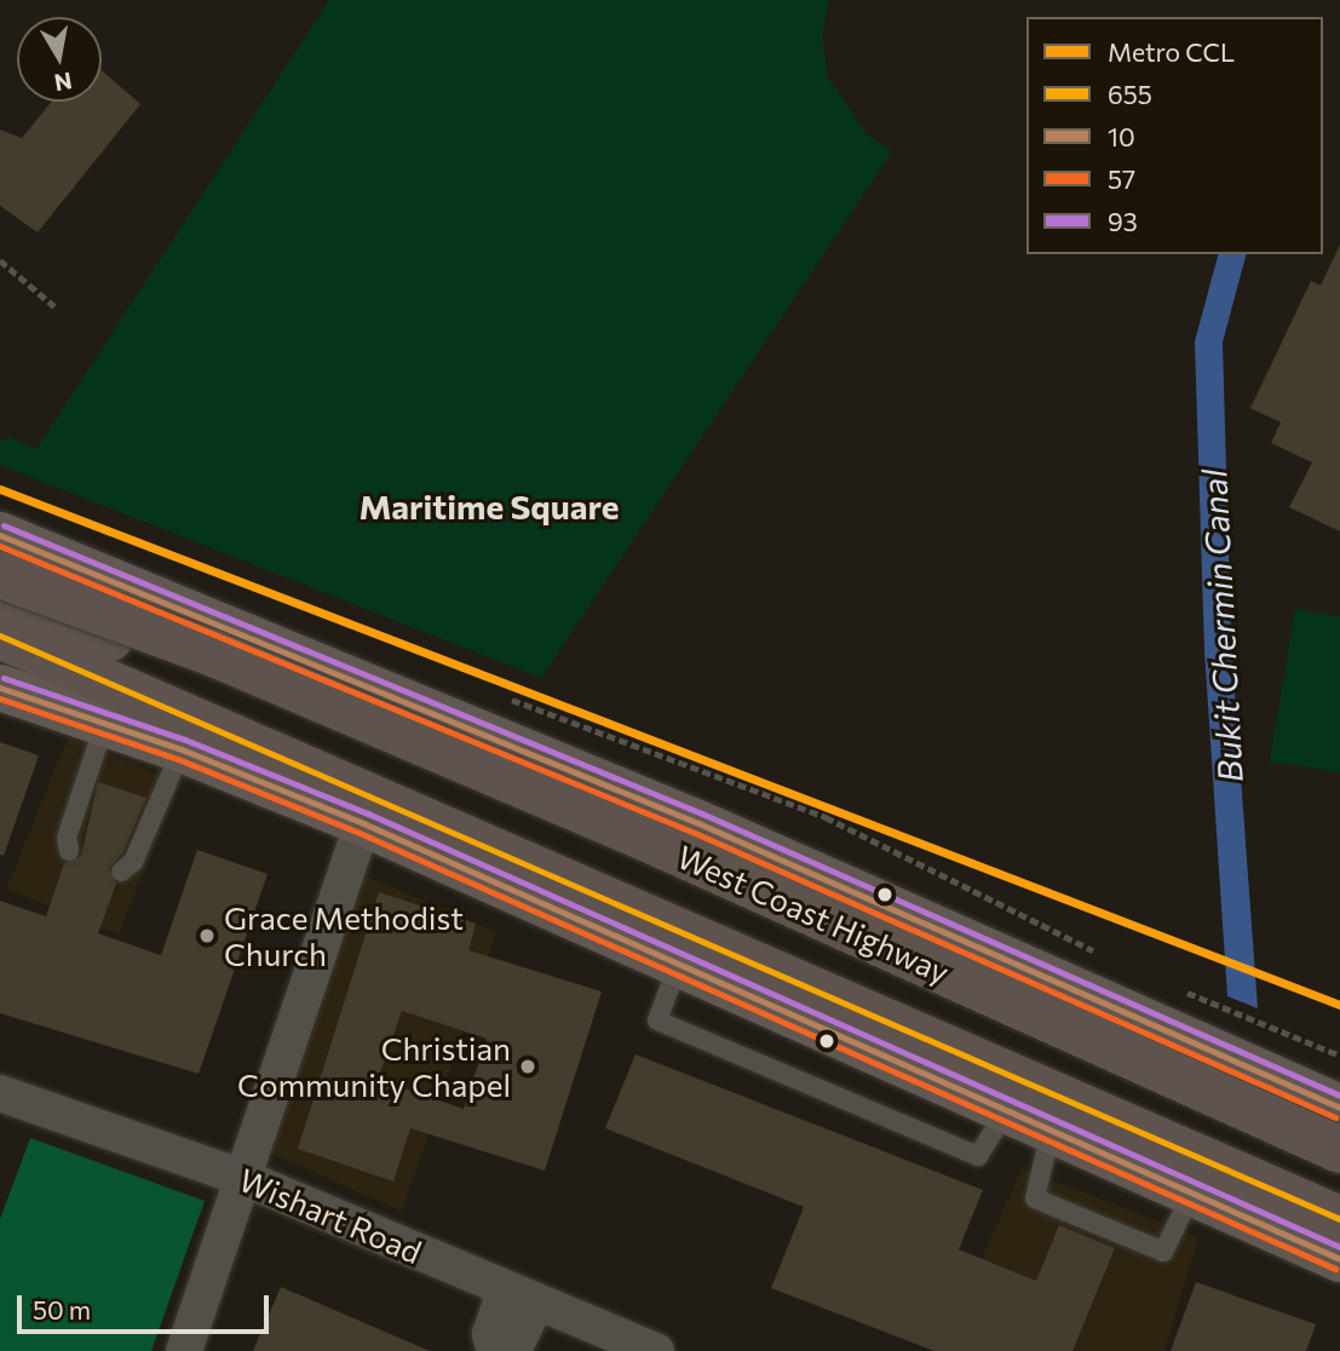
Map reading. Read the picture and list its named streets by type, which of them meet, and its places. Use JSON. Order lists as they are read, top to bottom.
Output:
{
  "streets": {
    "highway": ["West Coast Highway"],
    "street": ["Wishart Road"]
  },
  "districts": ["Maritime Square"],
  "water": ["Bukit Chermin Canal"],
  "places": ["Grace Methodist Church", "Christian Community Chapel"],
  "lines": [
    "metro line CCL",
    "transit line 93",
    "transit line 10",
    "transit line 57",
    "transit line 655"
  ],
  "legend": [
    "Metro CCL",
    "655",
    "10",
    "57",
    "93"
  ],
  "scale_bar": "50 m",
  "north": "bottom"
}
